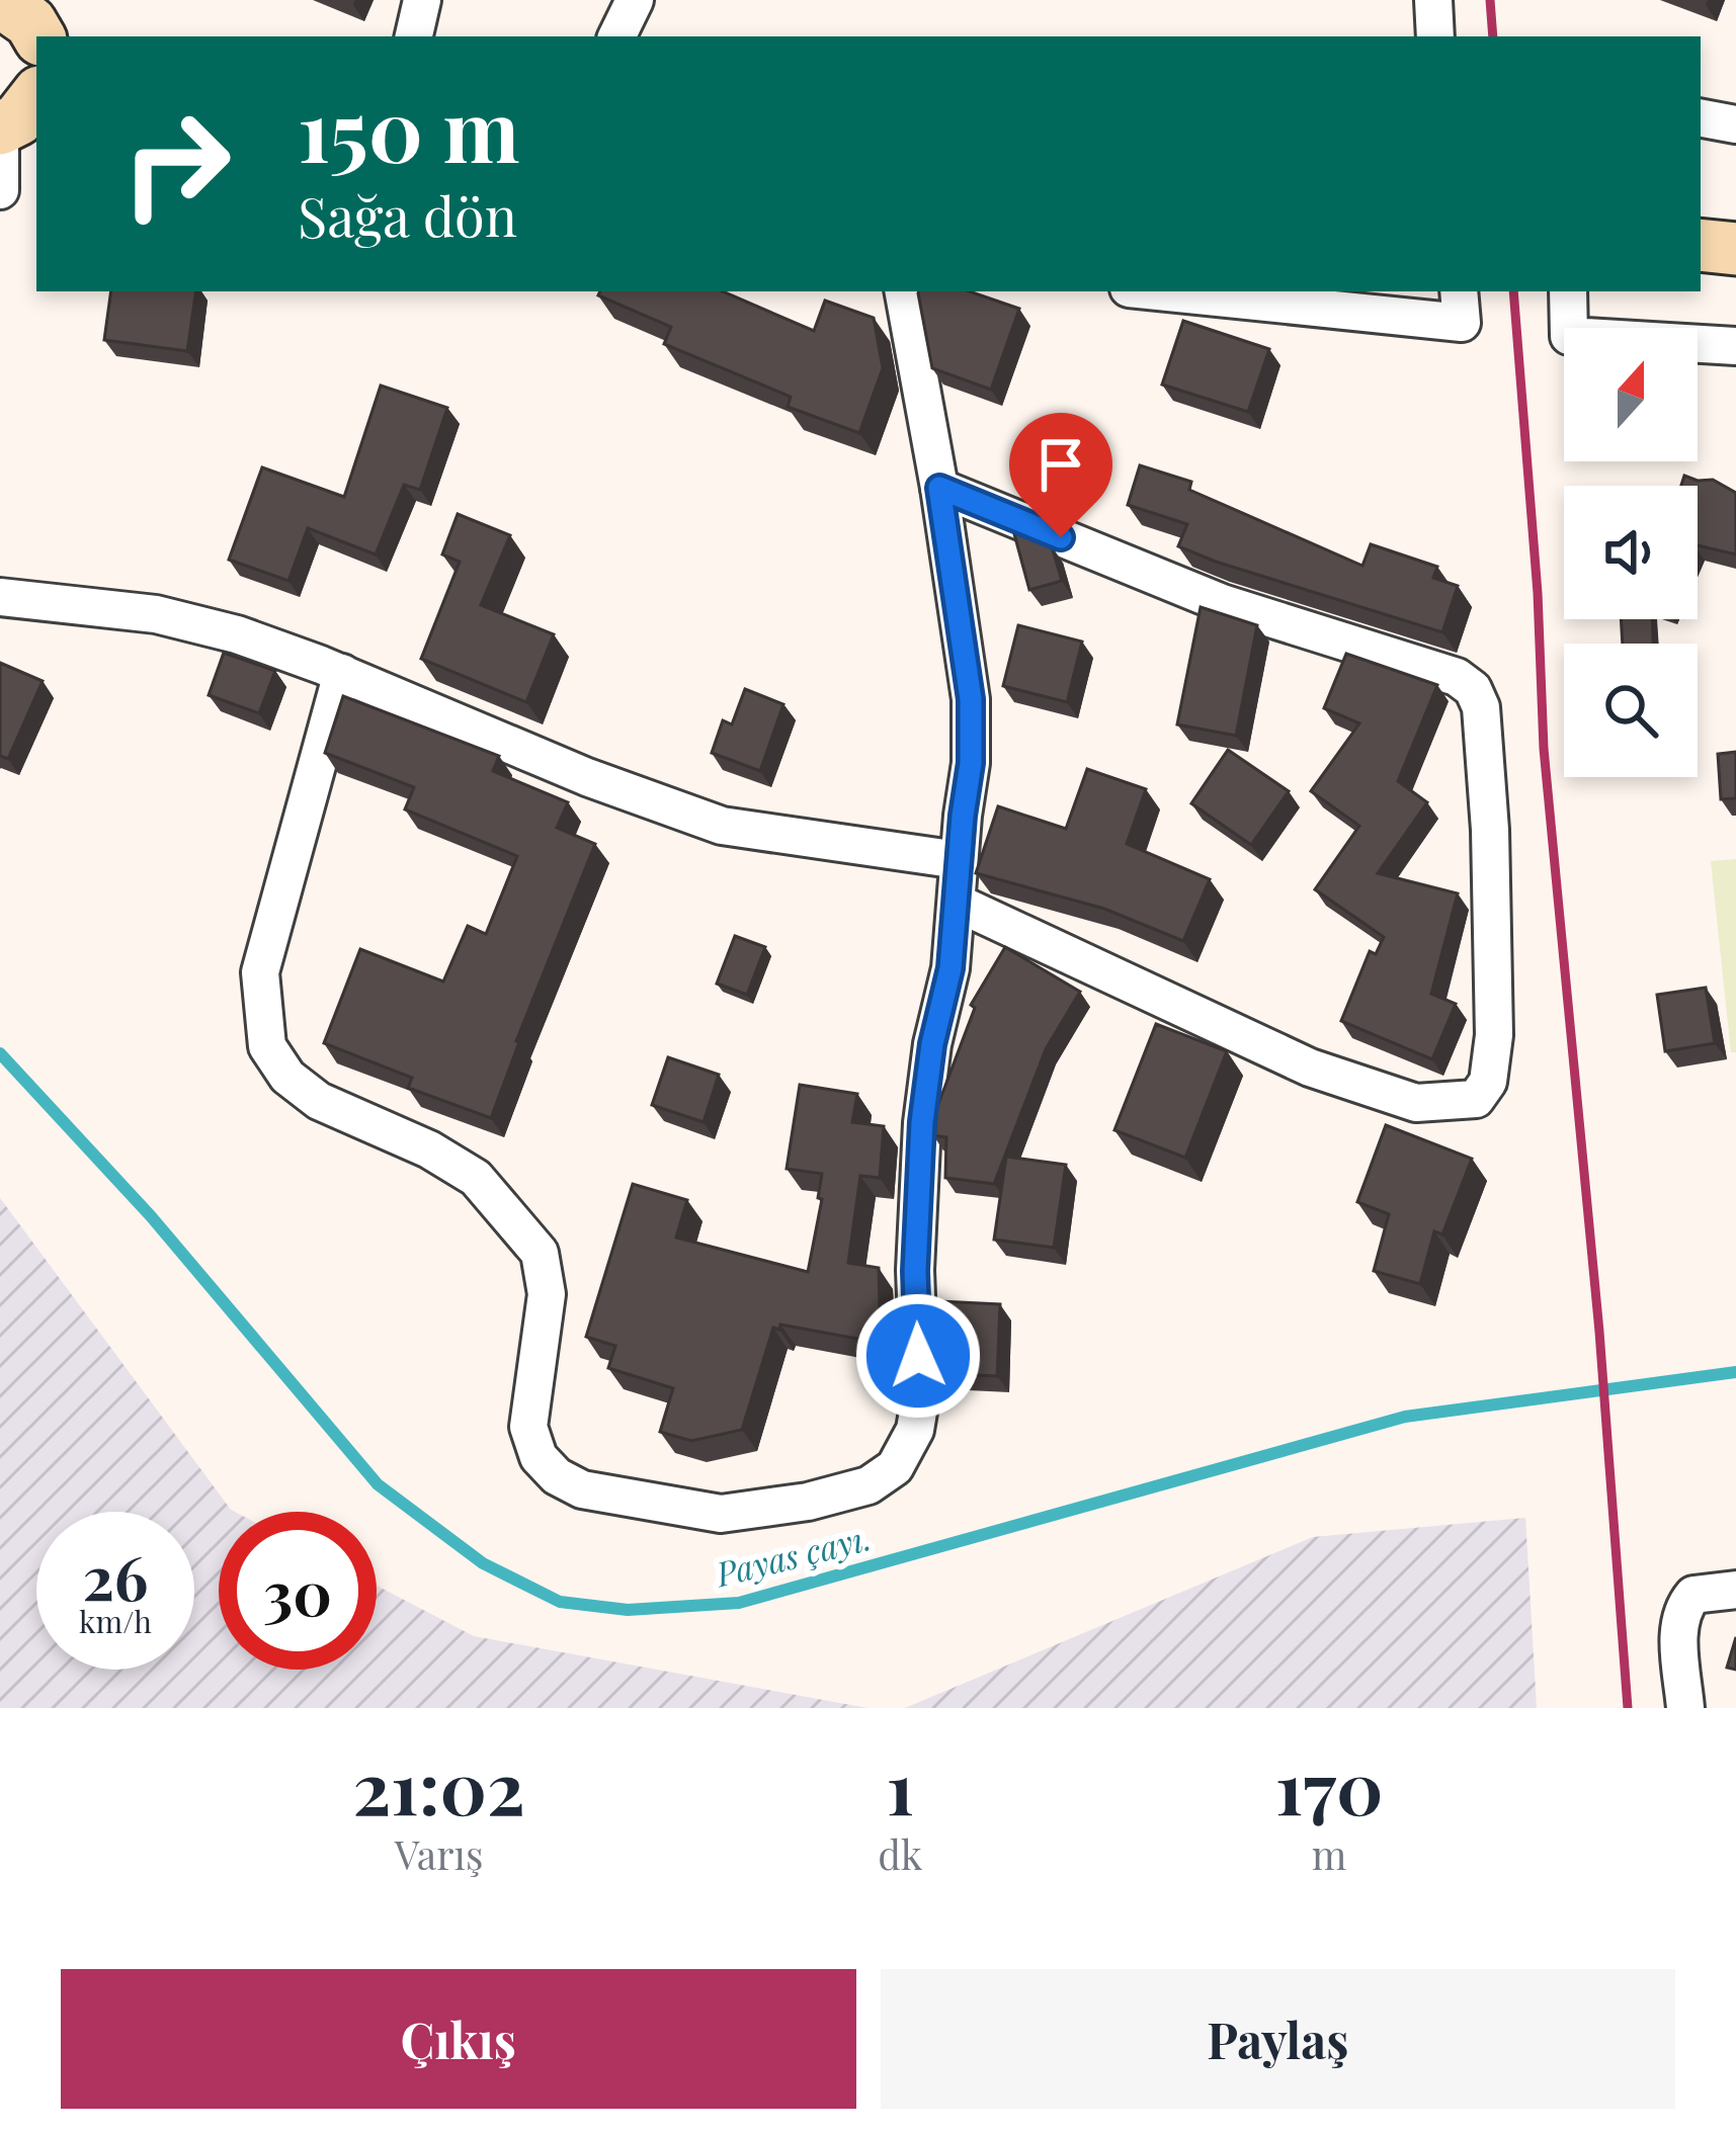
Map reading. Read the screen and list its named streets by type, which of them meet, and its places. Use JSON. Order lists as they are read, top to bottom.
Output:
{
  "water": ["Payas çayı."],
  "north": "top",
  "page": {
    "turn": ["150 m", "Sağa dön"],
    "speed": "26 km/h",
    "limit": "30",
    "eta": [
      "21:02",
      "Varış",
      "1",
      "dk",
      "170",
      "m"
    ],
    "buttons": ["Çıkış", "Paylaş"]
  }
}
